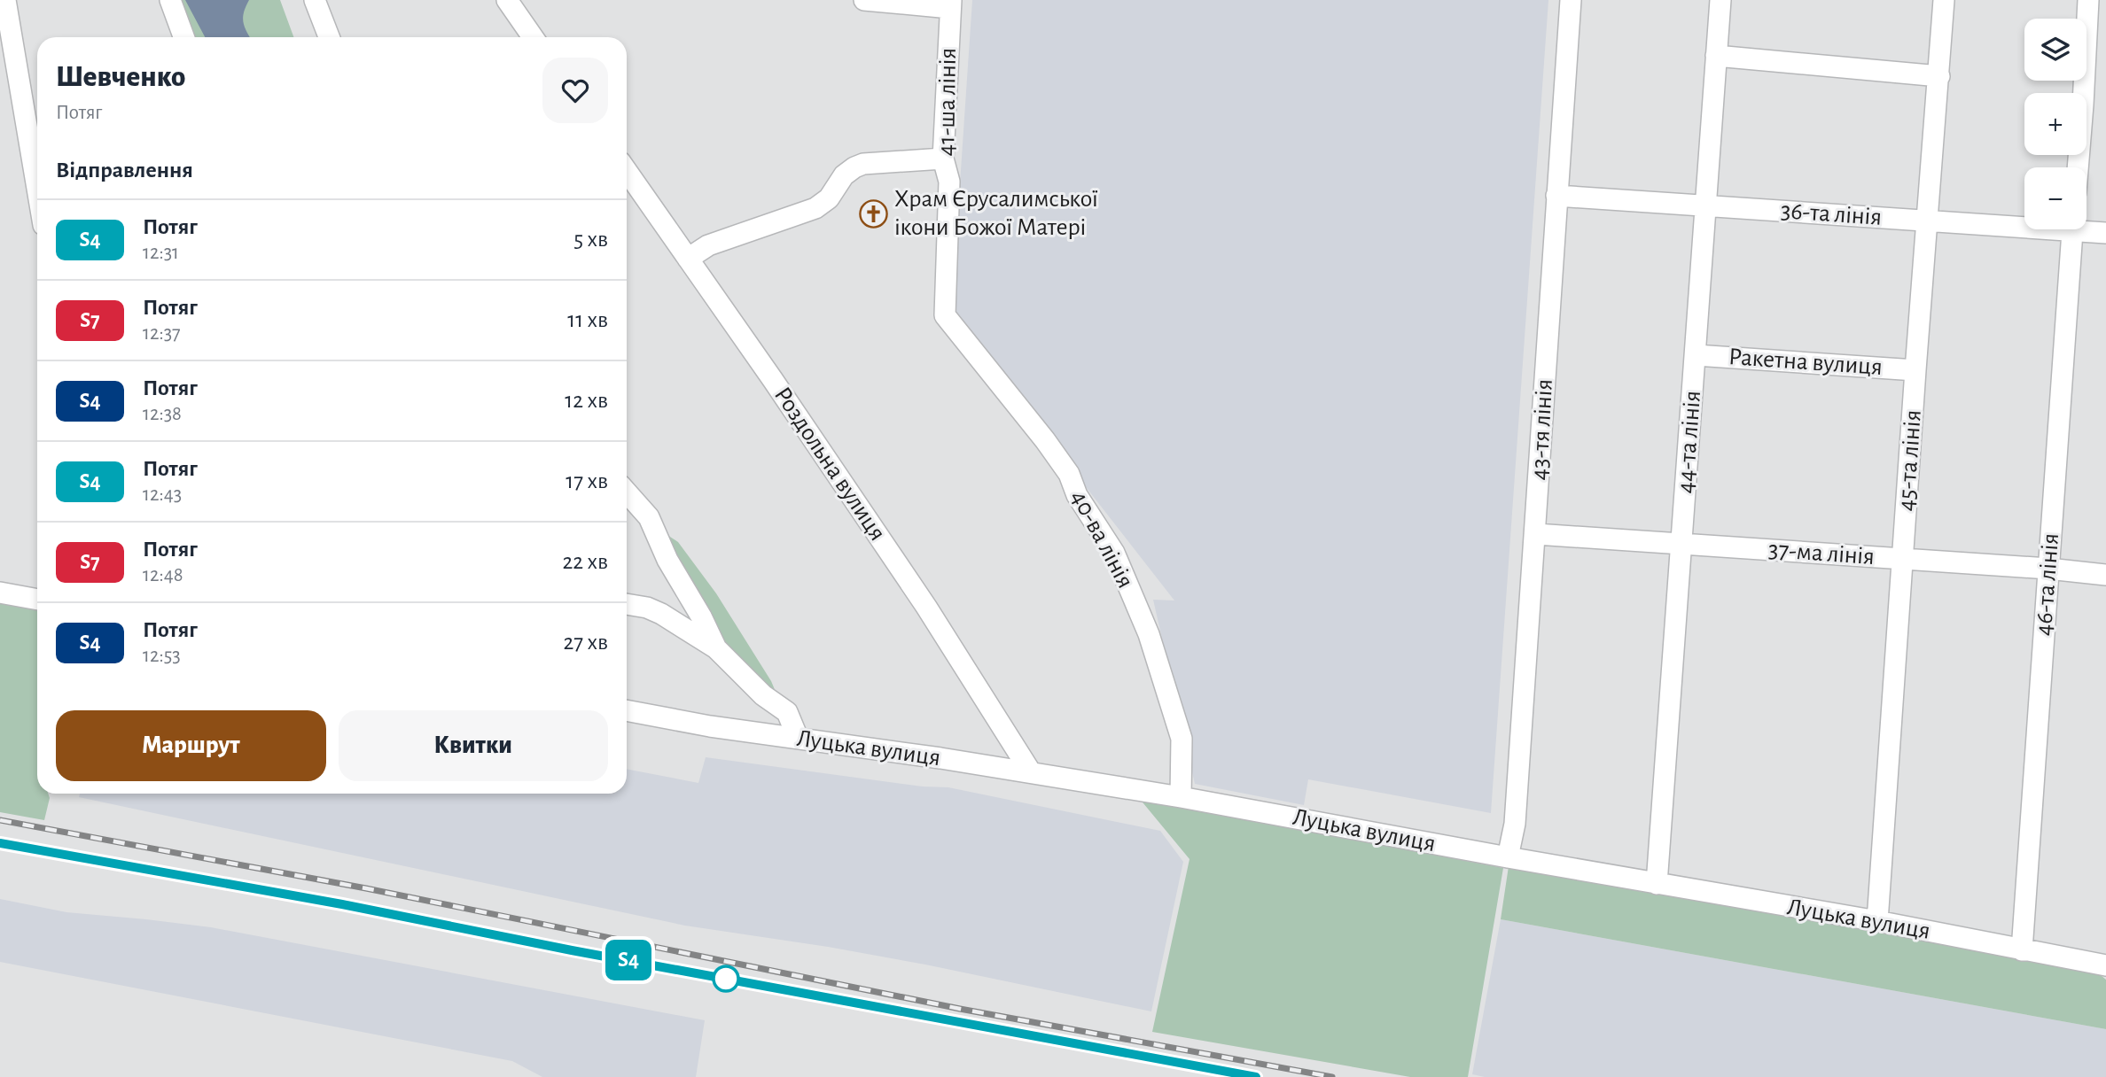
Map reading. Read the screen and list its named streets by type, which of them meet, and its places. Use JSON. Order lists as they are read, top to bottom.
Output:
{
  "streets": {
    "street": [
      "41-ша лінія",
      "36-та лінія",
      "Ракетна вулиця",
      "43-тя лінія",
      "44-та лінія",
      "45-та лінія",
      "Роздольна вулиця",
      "40-ва лінія",
      "37-ма лінія",
      "46-та лінія",
      "Луцька вулиця"
    ]
  },
  "crossings": [
    ["41-ша лінія", "40-ва лінія"],
    ["36-та лінія", "43-тя лінія"],
    ["36-та лінія", "44-та лінія"],
    ["36-та лінія", "45-та лінія"],
    ["Ракетна вулиця", "44-та лінія"],
    ["Ракетна вулиця", "45-та лінія"],
    ["43-тя лінія", "37-ма лінія"],
    ["43-тя лінія", "Луцька вулиця"],
    ["44-та лінія", "37-ма лінія"],
    ["44-та лінія", "Луцька вулиця"],
    ["45-та лінія", "37-ма лінія"],
    ["45-та лінія", "Луцька вулиця"],
    ["Роздольна вулиця", "Луцька вулиця"],
    ["40-ва лінія", "Луцька вулиця"],
    ["37-ма лінія", "46-та лінія"],
    ["46-та лінія", "Луцька вулиця"]
  ],
  "places": {
    "church": ["Храм Єрусалимської ікони Божої Матері"]
  },
  "page": {
    "on_map": "S4",
    "map_buttons": ["+", "−"],
    "heading": [
      ["Шевченко", "Потяг"],
      "Відправлення"
    ],
    "list": [
      {
        "mark": "S4",
        "name": "Потяг",
        "note": "12:31",
        "value": "5 хв"
      },
      {
        "mark": "S7",
        "name": "Потяг",
        "note": "12:37",
        "value": "11 хв"
      },
      {
        "mark": "S4",
        "name": "Потяг",
        "note": "12:38",
        "value": "12 хв"
      },
      {
        "mark": "S4",
        "name": "Потяг",
        "note": "12:43",
        "value": "17 хв"
      },
      {
        "mark": "S7",
        "name": "Потяг",
        "note": "12:48",
        "value": "22 хв"
      },
      {
        "mark": "S4",
        "name": "Потяг",
        "note": "12:53",
        "value": "27 хв"
      }
    ],
    "buttons": ["Маршрут", "Квитки"]
  }
}
